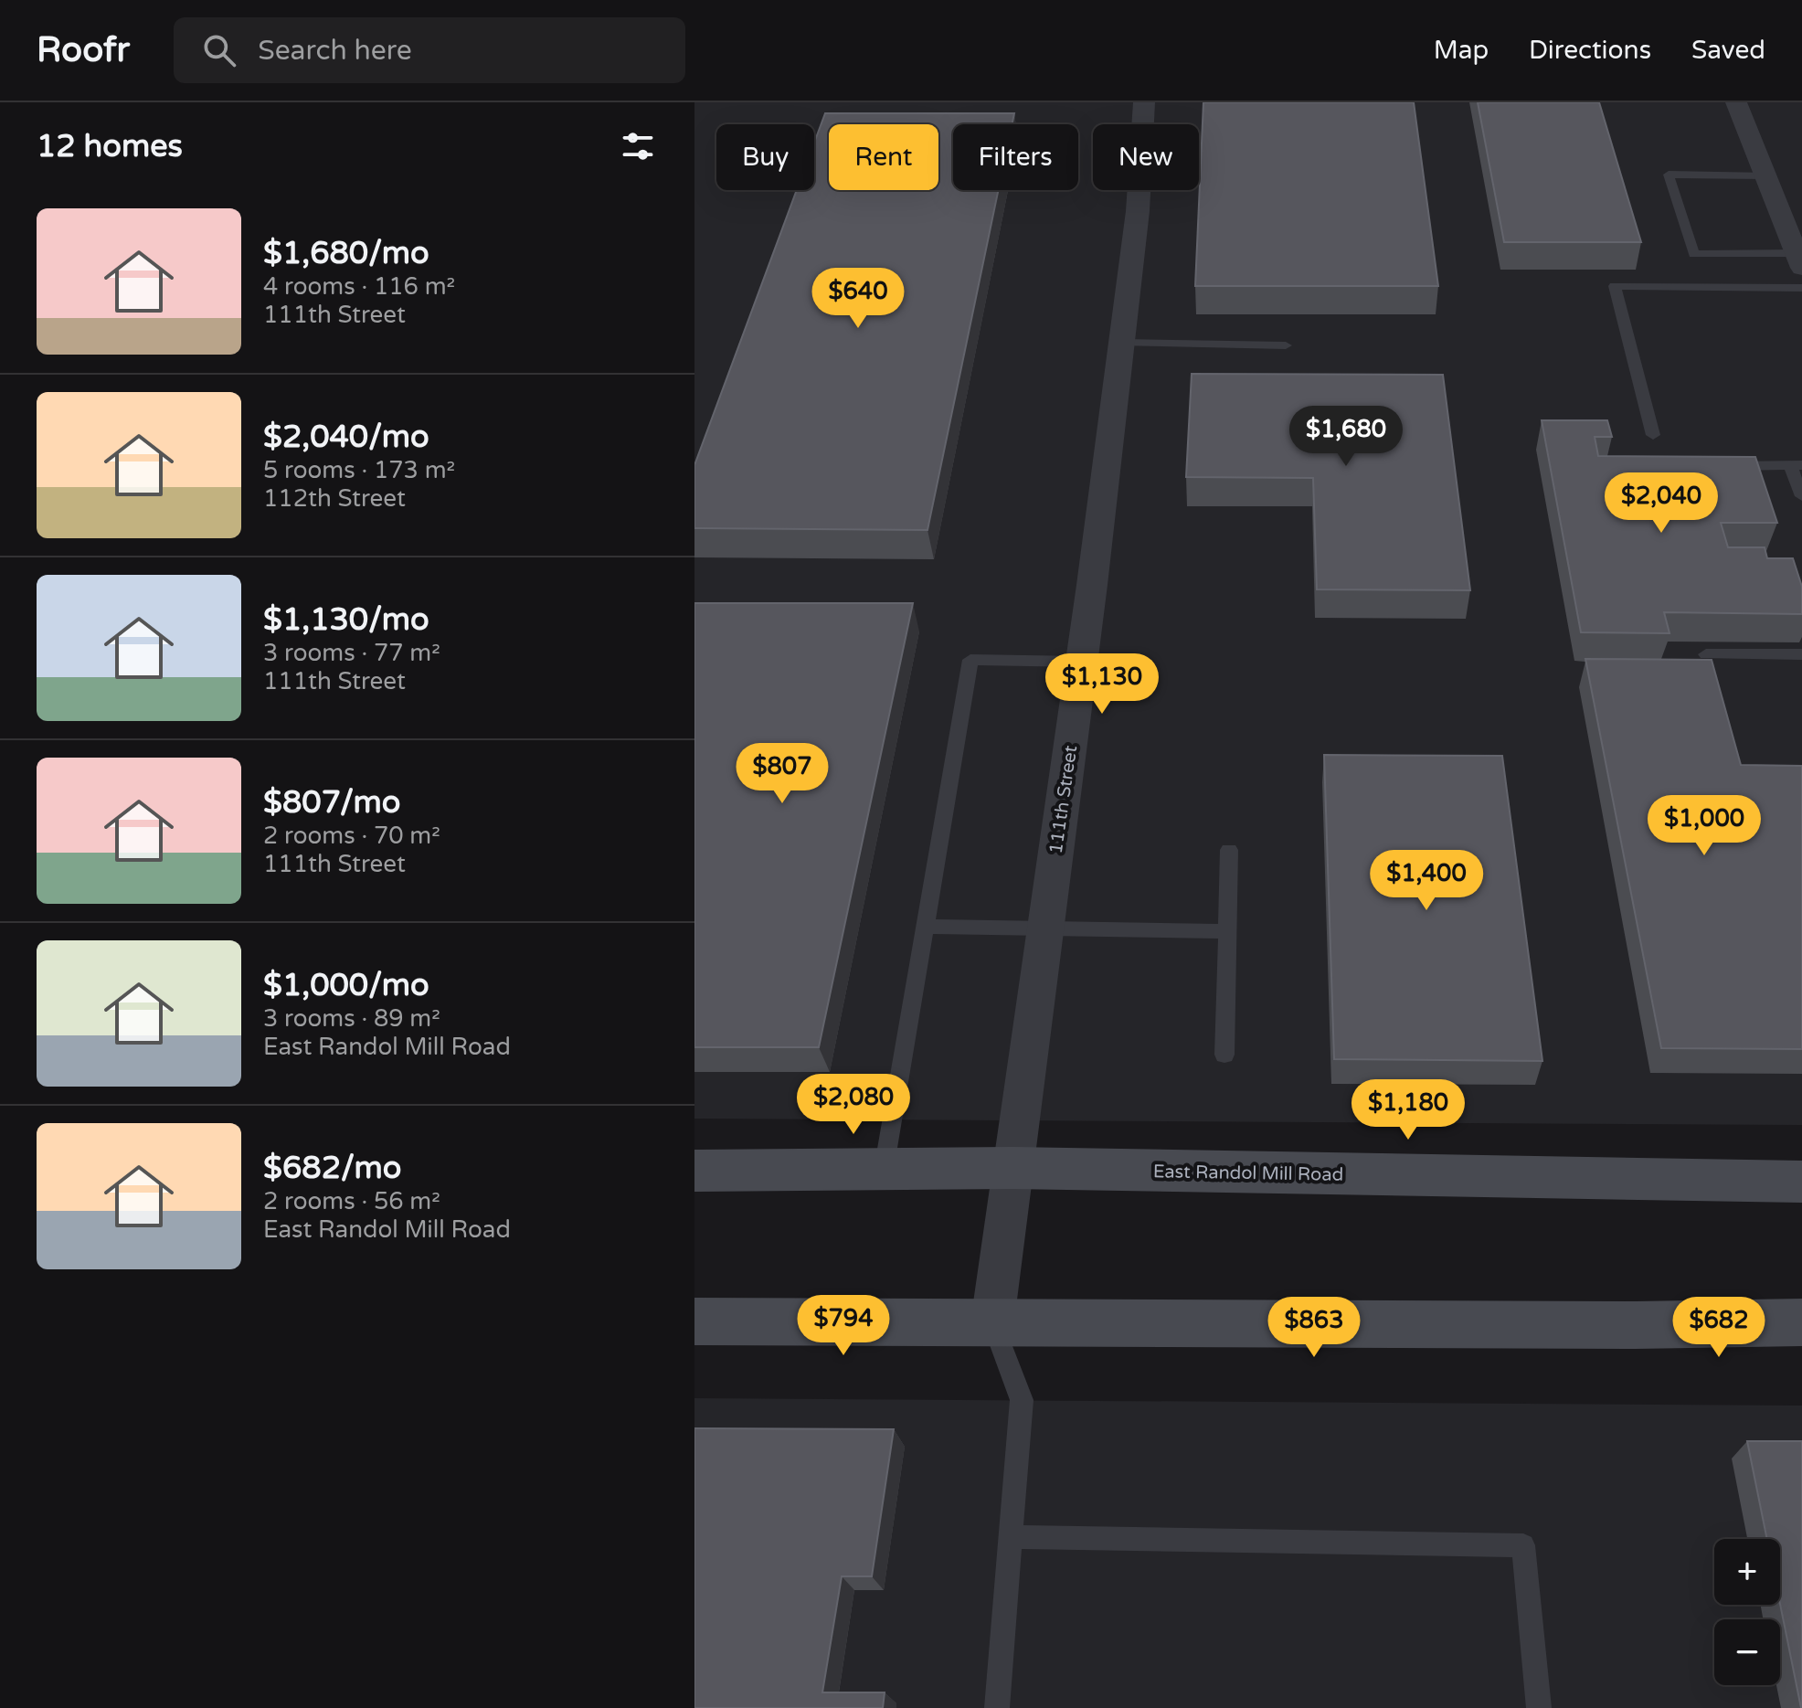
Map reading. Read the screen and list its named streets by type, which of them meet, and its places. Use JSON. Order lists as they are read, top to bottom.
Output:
{
  "streets": {
    "main road": ["East Randol Mill Road"],
    "street": ["111th Street"]
  },
  "crossings": [
    ["111th Street", "East Randol Mill Road"]
  ],
  "page": {
    "header": "Roofr",
    "search": "Search here",
    "nav": ["Map", "Directions", "Saved"],
    "heading": "12 homes",
    "chip": [
      "Buy",
      "Rent",
      "Filters",
      "New"
    ],
    "list": [
      {
        "name": "$1,680/mo",
        "note": "4 rooms · 116 m² · 111th Street"
      },
      {
        "name": "$2,040/mo",
        "note": "5 rooms · 173 m² · 112th Street"
      },
      {
        "name": "$1,130/mo",
        "note": "3 rooms · 77 m² · 111th Street"
      },
      {
        "name": "$807/mo",
        "note": "2 rooms · 70 m² · 111th Street"
      },
      {
        "name": "$1,000/mo",
        "note": "3 rooms · 89 m² · East Randol Mill Road"
      },
      {
        "name": "$682/mo",
        "note": "2 rooms · 56 m² · East Randol Mill Road"
      }
    ],
    "price": [
      "$640",
      "$1,680",
      "$2,040",
      "$1,130",
      "$807",
      "$1,000",
      "$1,400",
      "$2,080",
      "$1,180",
      "$794",
      "$863",
      "$682"
    ],
    "map_buttons": ["+", "−"]
  }
}
